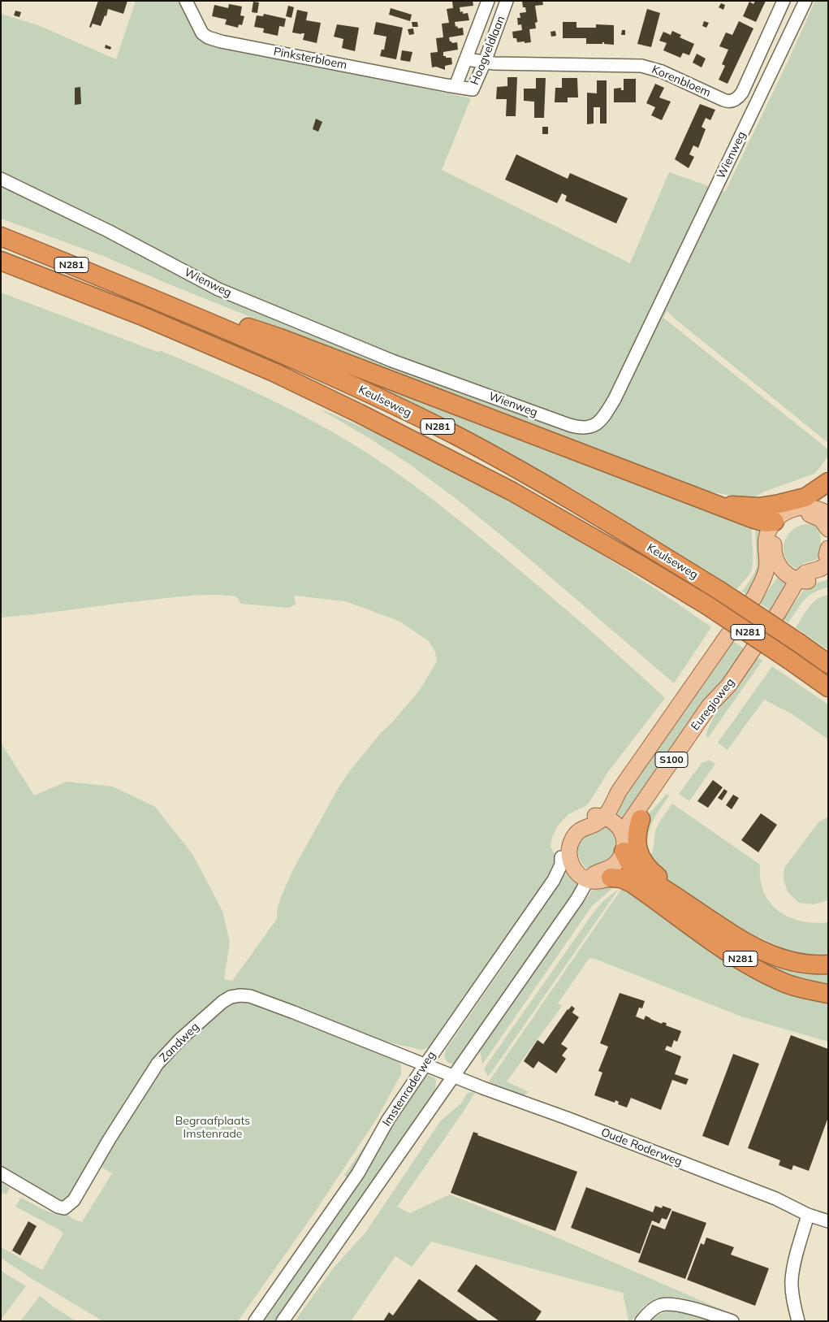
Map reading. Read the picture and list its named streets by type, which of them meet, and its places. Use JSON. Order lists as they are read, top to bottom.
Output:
{
  "streets": {
    "highway": ["N281", "Keulseweg"],
    "main road": ["Euregioweg", "S100"],
    "street": [
      "Hoogveldlaan",
      "Pinksterbloem",
      "Korenbloem",
      "Wienweg",
      "Zandweg",
      "Imstenraderweg",
      "Oude Roderweg"
    ]
  },
  "crossings": [
    ["Hoogveldlaan", "Pinksterbloem"],
    ["Hoogveldlaan", "Korenbloem"],
    ["N281", "Keulseweg"],
    ["N281", "Euregioweg"],
    ["N281", "S100"],
    ["Euregioweg", "S100"],
    ["Zandweg", "Imstenraderweg"],
    ["Zandweg", "Oude Roderweg"],
    ["Imstenraderweg", "Oude Roderweg"]
  ],
  "parks": ["Begraafplaats Imstenrade"]
}
